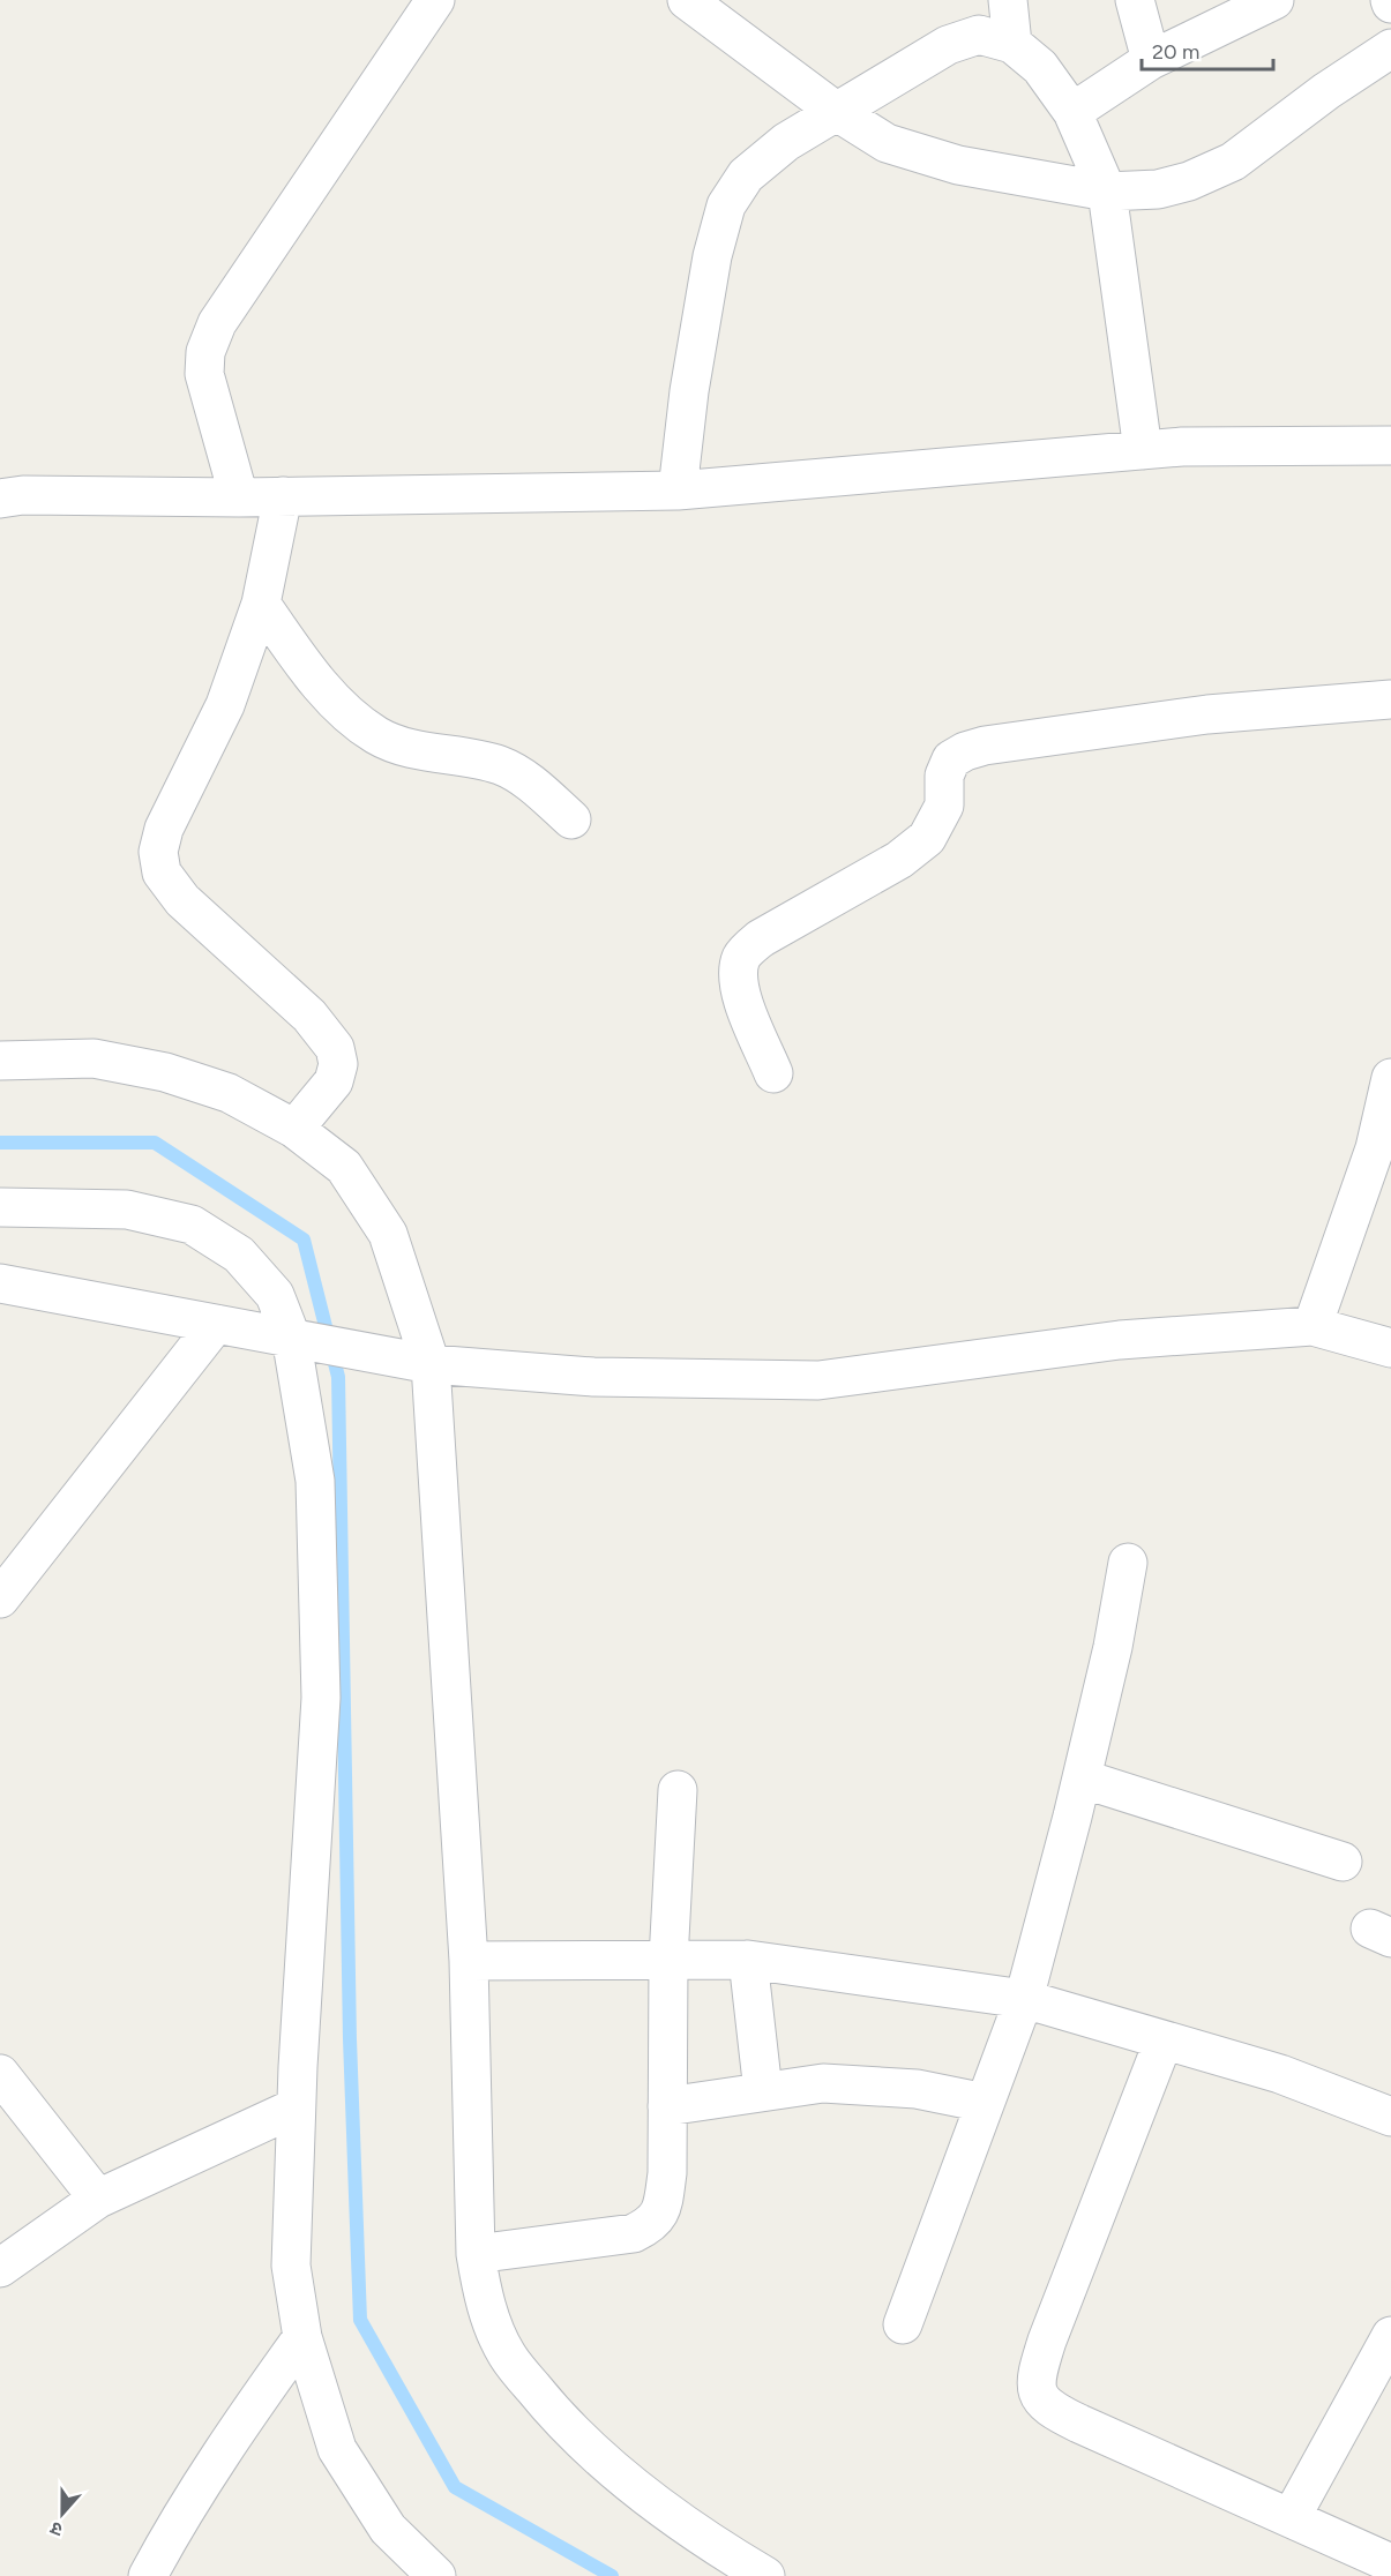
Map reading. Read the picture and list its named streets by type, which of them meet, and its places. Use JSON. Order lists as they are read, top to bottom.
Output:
{
  "scale_bar": "20 m",
  "north": "bottom"
}
